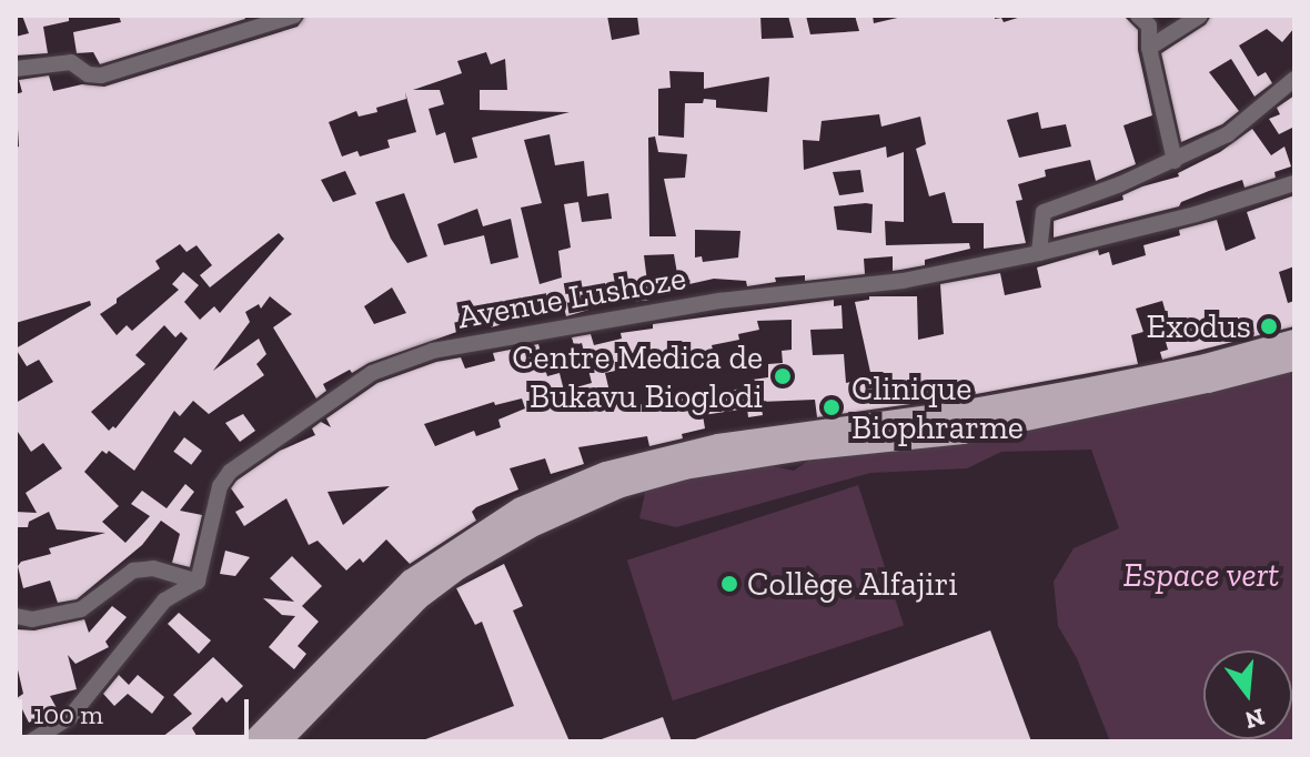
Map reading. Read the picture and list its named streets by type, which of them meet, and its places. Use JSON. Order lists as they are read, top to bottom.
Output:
{
  "streets": {
    "street": ["Avenue Lushoze"]
  },
  "parks": ["Espace vert"],
  "places": [
    "Exodus",
    "Centre Medica de Bukavu Bioglodi",
    "Clinique Biophrarme",
    "Collège Alfajiri"
  ],
  "scale_bar": "100 m",
  "north": "bottom"
}
